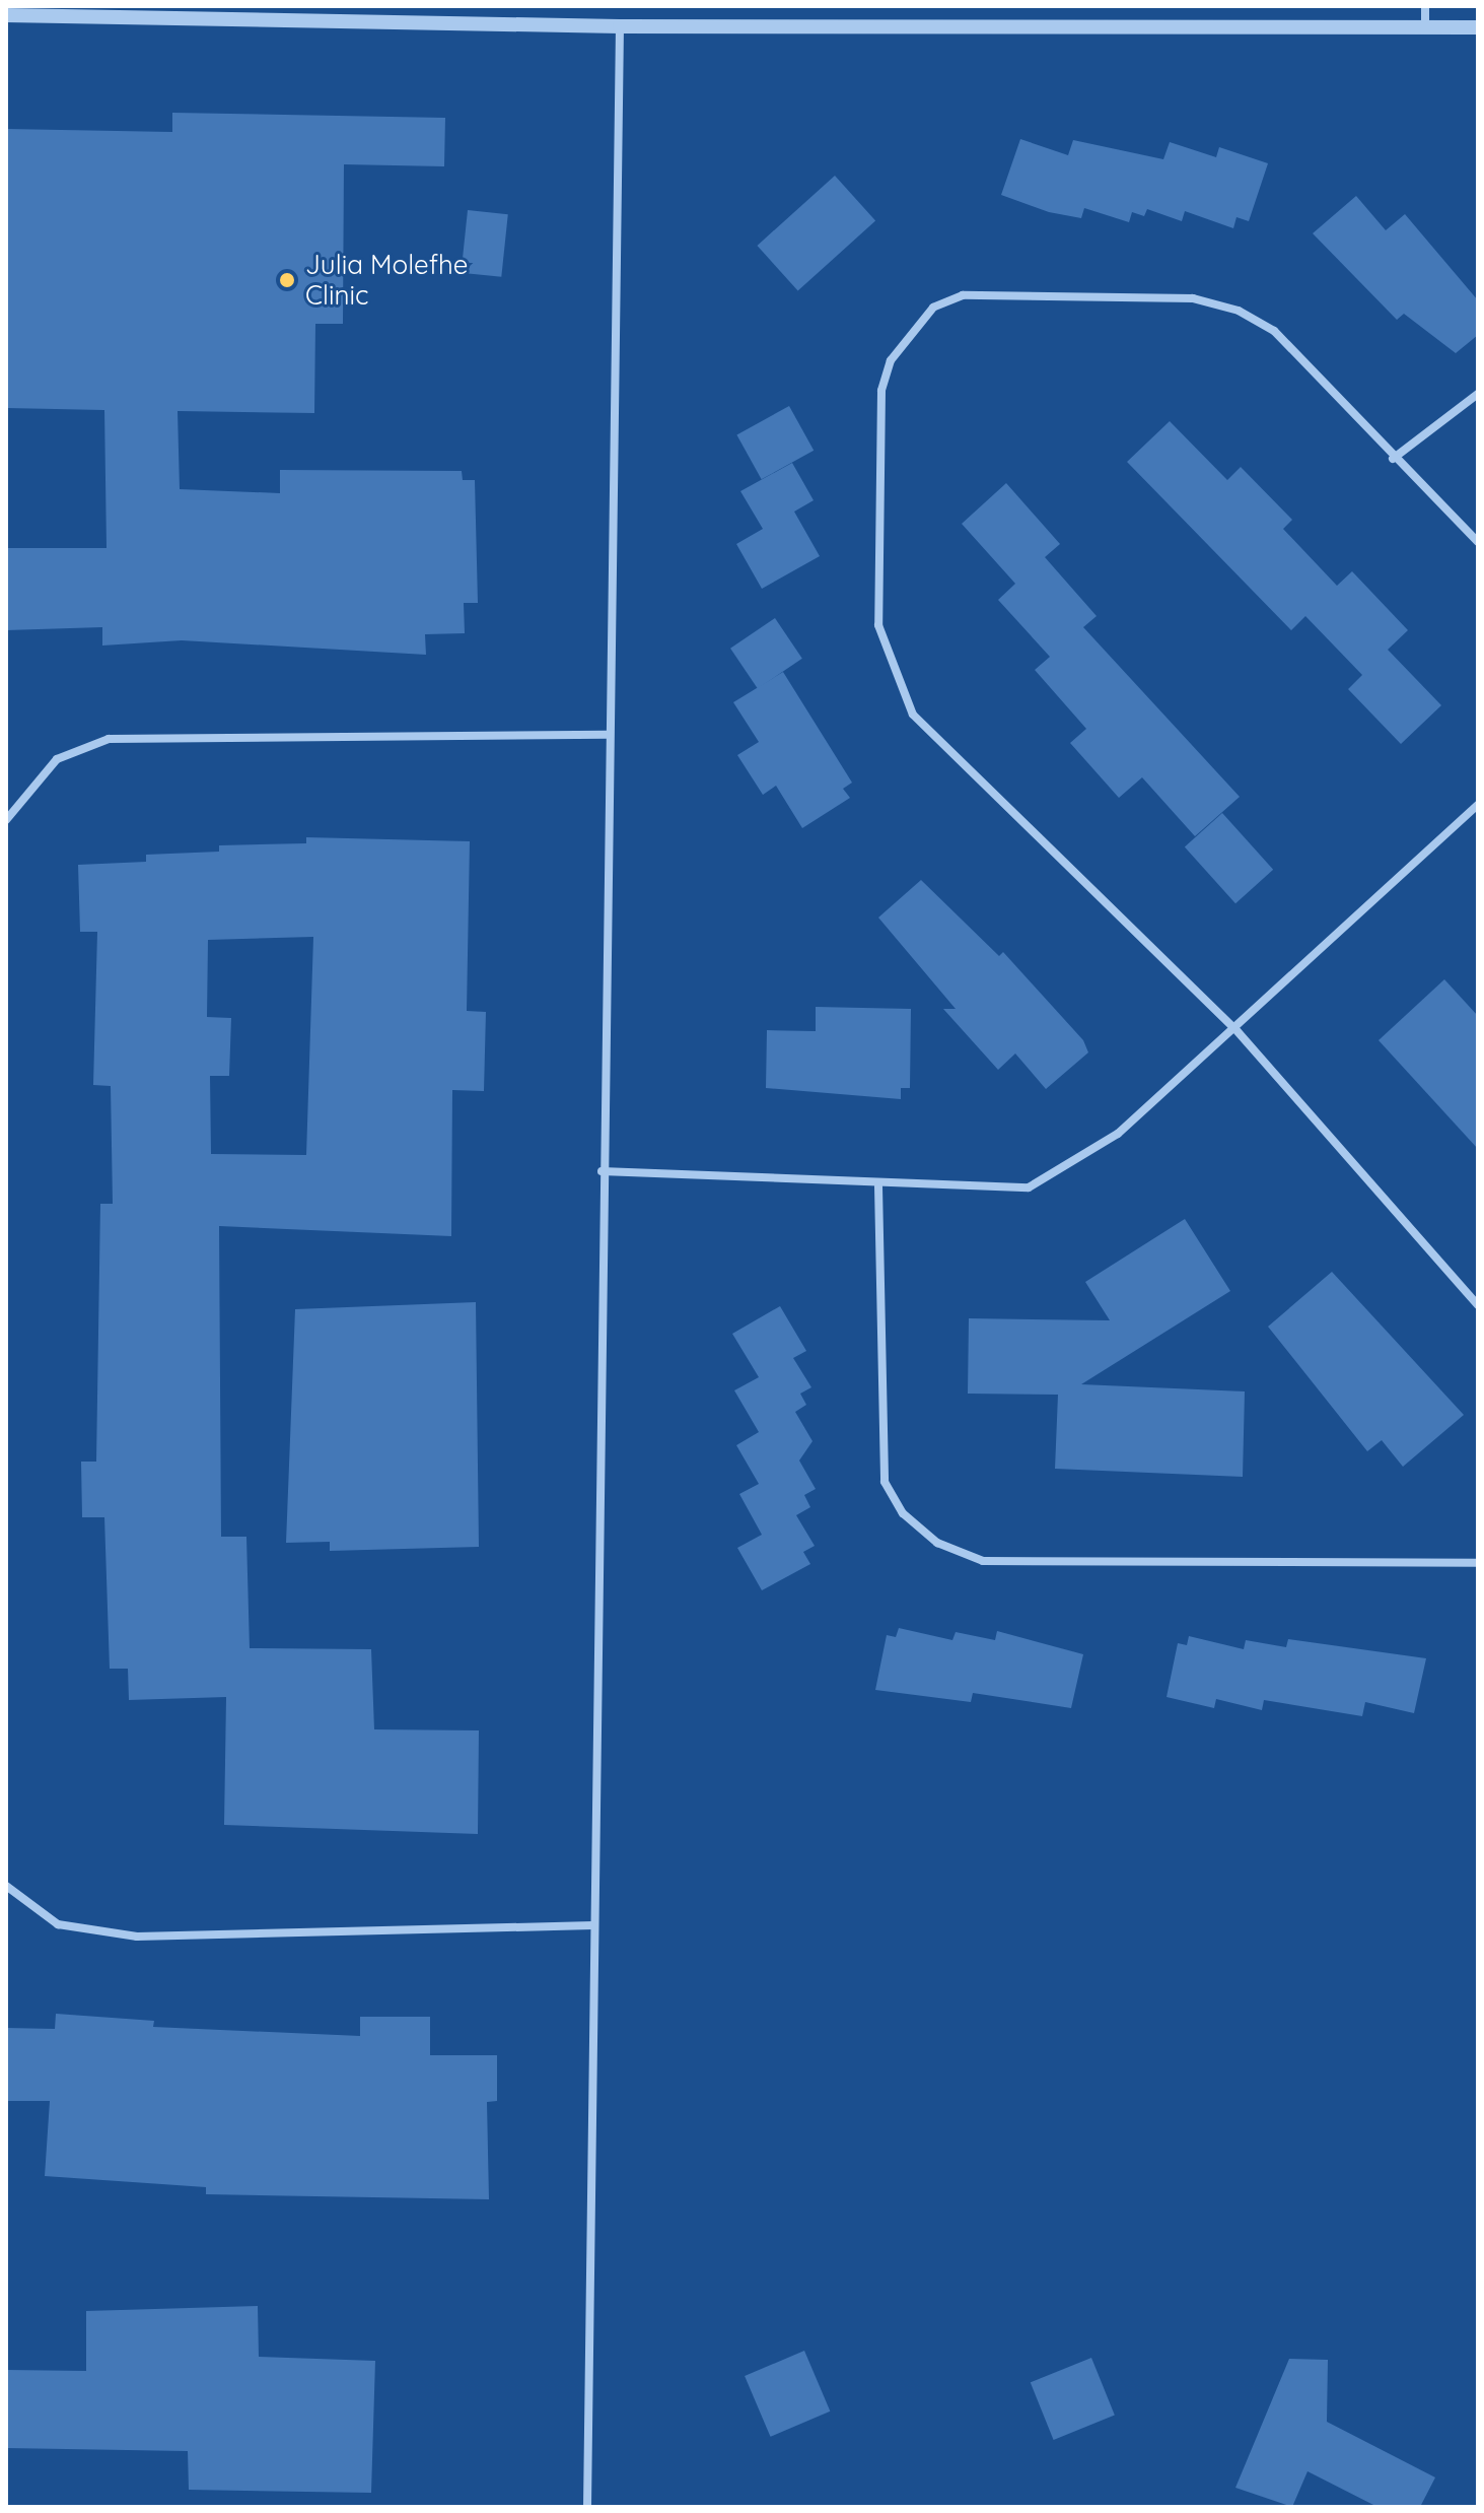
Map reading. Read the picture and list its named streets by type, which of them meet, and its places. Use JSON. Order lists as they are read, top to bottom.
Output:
{
  "places": ["Julia Molefhe Clinic"]
}
